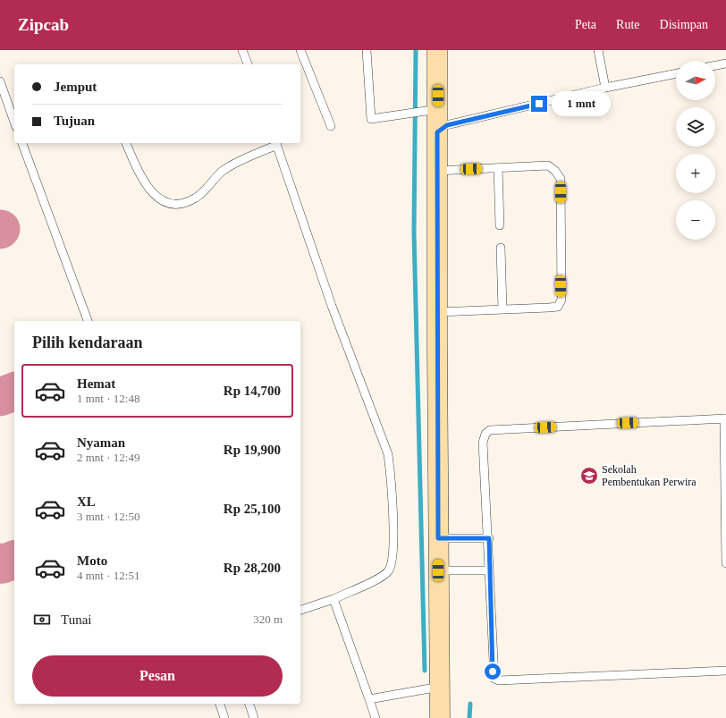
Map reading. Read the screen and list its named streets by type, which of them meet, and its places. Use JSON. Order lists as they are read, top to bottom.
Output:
{
  "places": {
    "school or university": ["Sekolah Pembentukan Perwira"]
  },
  "north": "right",
  "page": {
    "header": "Zipcab",
    "nav": ["Peta", "Rute", "Disimpan"],
    "map_buttons": ["+", "−"],
    "banner": ["Jemput", "Tujuan"],
    "bubble": "1 mnt",
    "heading": "Pilih kendaraan",
    "list": [
      {
        "name": "Hemat",
        "note": "1 mnt · 12:48",
        "value": "Rp 14,700"
      },
      {
        "name": "Nyaman",
        "note": "2 mnt · 12:49",
        "value": "Rp 19,900"
      },
      {
        "name": "XL",
        "note": "3 mnt · 12:50",
        "value": "Rp 25,100"
      },
      {
        "name": "Moto",
        "note": "4 mnt · 12:51",
        "value": "Rp 28,200"
      }
    ],
    "pay": ["Tunai", "320 m"],
    "buttons": "Pesan"
  }
}
